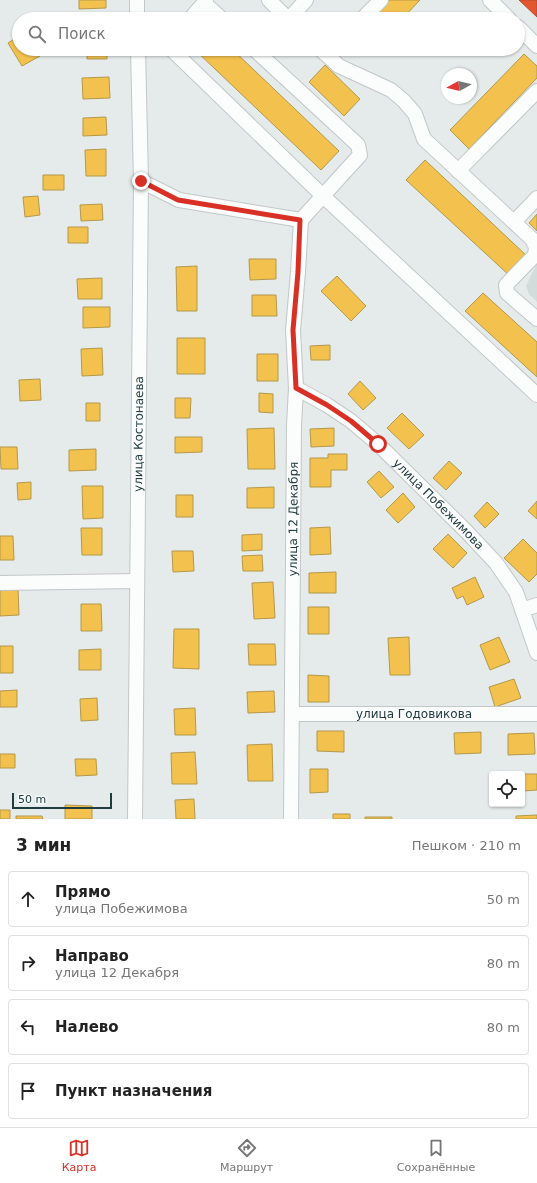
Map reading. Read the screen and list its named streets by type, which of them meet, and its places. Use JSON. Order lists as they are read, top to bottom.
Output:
{
  "streets": {
    "street": [
      "улица Костонаева",
      "улица Побежимова",
      "улица 12 Декабря",
      "улица Годовикова"
    ]
  },
  "crossings": [
    ["улица Побежимова", "улица 12 Декабря"],
    ["улица 12 Декабря", "улица Годовикова"]
  ],
  "scale_bar": "50 m",
  "north": "left",
  "page": {
    "search": "Поиск",
    "scale": "50 m",
    "heading": ["3 мин", "Пешком · 210 m"],
    "list": [
      ["Прямо", "улица Побежимова", "50 m"],
      ["Направо", "улица 12 Декабря", "80 m"],
      ["Налево", "80 m"],
      "Пункт назначения"
    ],
    "nav": ["Карта", "Маршрут", "Сохранённые"]
  }
}
